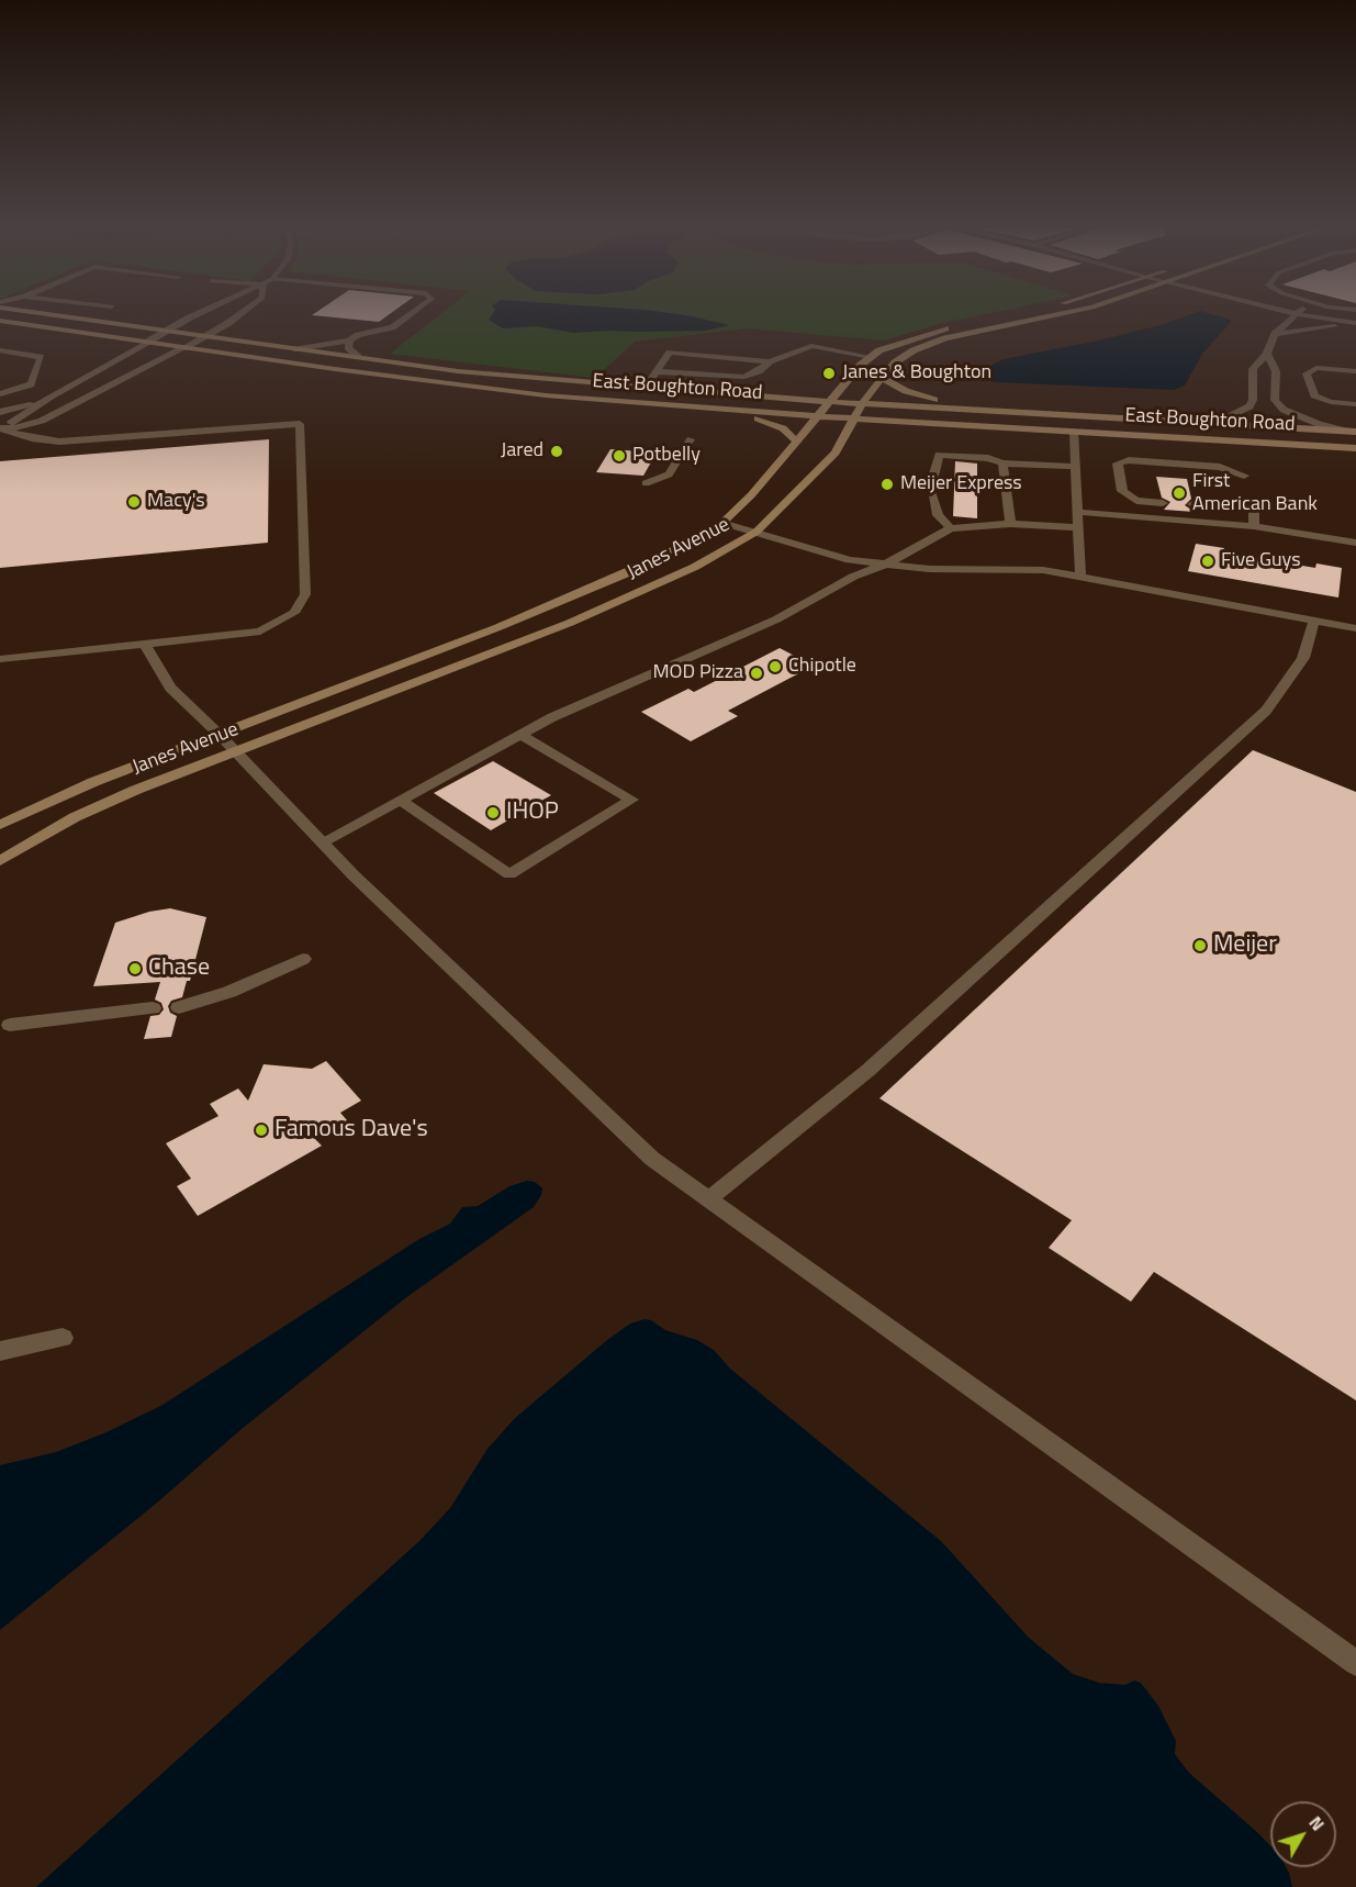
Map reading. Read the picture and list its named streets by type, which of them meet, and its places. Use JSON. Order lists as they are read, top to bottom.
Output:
{
  "streets": {
    "street": ["East Boughton Road", "Janes Avenue"]
  },
  "crossings": [
    ["East Boughton Road", "Janes Avenue"]
  ],
  "places": [
    "Janes & Boughton",
    "Jared",
    "Potbelly",
    "Meijer Express",
    "First American Bank",
    "Macy's",
    "Five Guys",
    "Chipotle",
    "MOD Pizza",
    "IHOP",
    "Meijer",
    "Chase",
    "Famous Dave's"
  ],
  "north": "top right"
}
